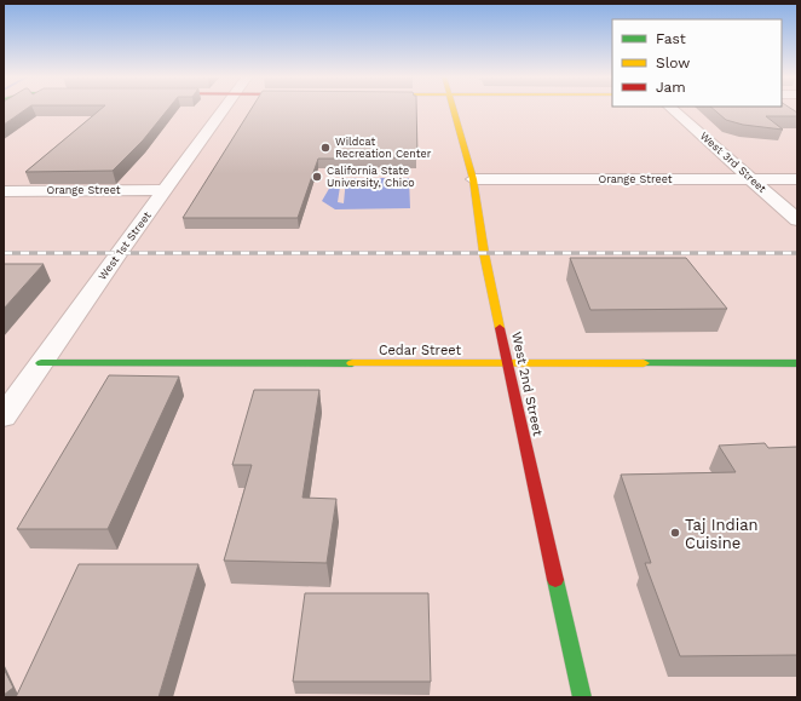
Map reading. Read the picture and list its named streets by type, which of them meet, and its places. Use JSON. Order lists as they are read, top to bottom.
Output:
{
  "streets": {
    "street": [
      "West 3rd Street",
      "Orange Street",
      "West 1st Street",
      "Cedar Street",
      "West 2nd Street"
    ]
  },
  "crossings": [
    ["West 3rd Street", "Orange Street"],
    ["Orange Street", "West 1st Street"],
    ["Orange Street", "West 2nd Street"],
    ["West 1st Street", "Cedar Street"],
    ["Cedar Street", "West 2nd Street"]
  ],
  "places": ["Wildcat Recreation Center", "California State University, Chico", "Taj Indian Cuisine"],
  "legend": ["Fast", "Slow", "Jam"]
}
